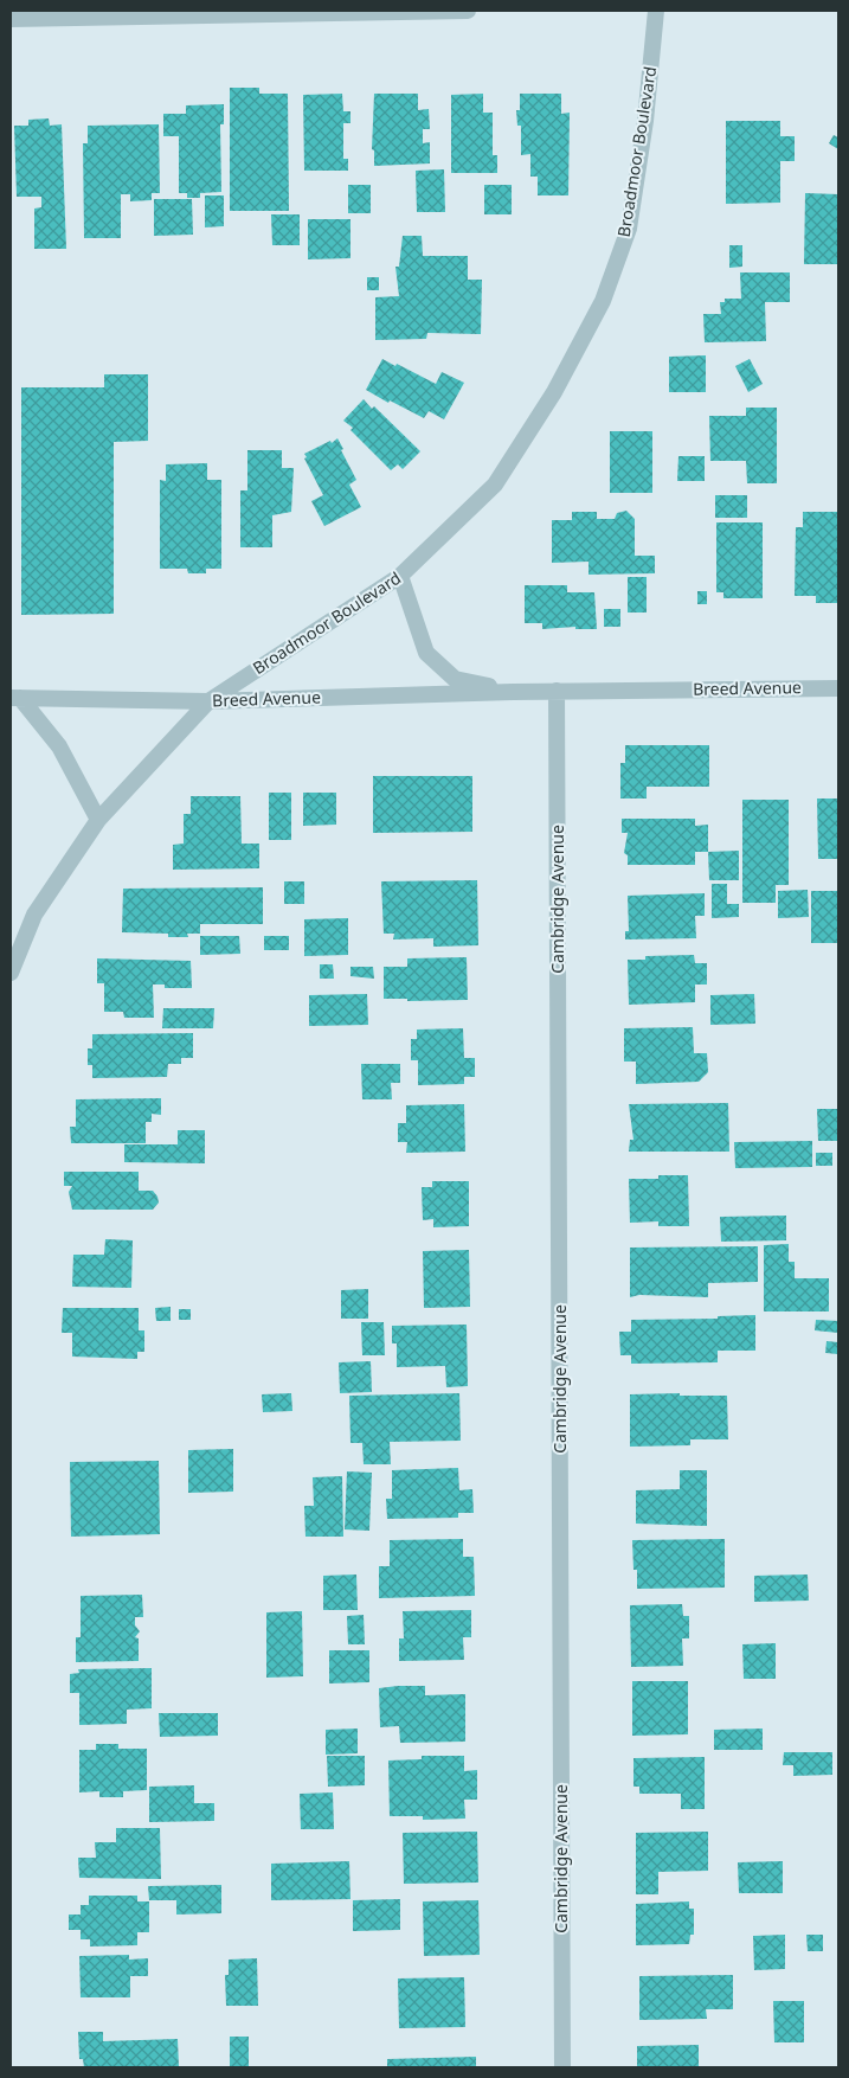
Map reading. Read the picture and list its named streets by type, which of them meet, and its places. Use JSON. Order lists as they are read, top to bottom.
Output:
{
  "streets": {
    "street": ["Broadmoor Boulevard", "Breed Avenue", "Cambridge Avenue"]
  },
  "crossings": [
    ["Broadmoor Boulevard", "Breed Avenue"],
    ["Breed Avenue", "Cambridge Avenue"]
  ]
}
